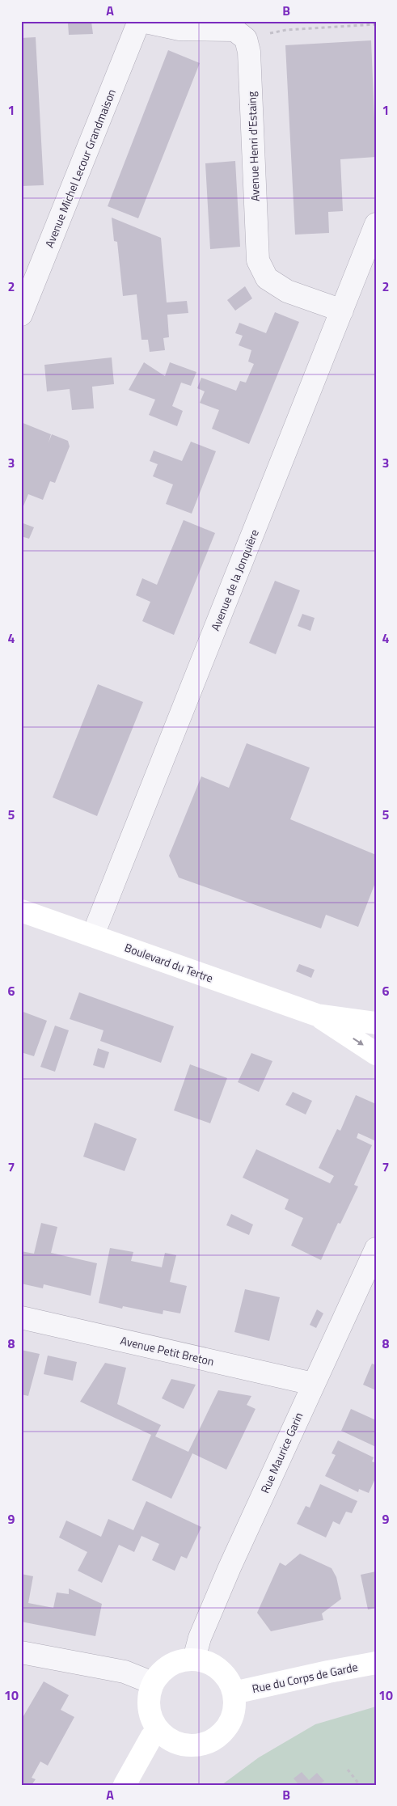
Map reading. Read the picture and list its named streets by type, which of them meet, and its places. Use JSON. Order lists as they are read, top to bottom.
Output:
{
  "streets": {
    "street": [
      "Avenue Henri d'Estaing",
      "Avenue Michel Lecour Grandmaison",
      "Avenue de la Jonquière",
      "Boulevard du Tertre",
      "Avenue Petit Breton",
      "Rue Maurice Garin",
      "Rue du Corps de Garde"
    ]
  },
  "crossings": [
    ["Avenue Henri d'Estaing", "Avenue de la Jonquière"],
    ["Avenue de la Jonquière", "Boulevard du Tertre"],
    ["Avenue Petit Breton", "Rue Maurice Garin"],
    ["Rue Maurice Garin", "Rue du Corps de Garde"]
  ],
  "grid": {
    "columns": ["A", "B"],
    "rows": [
      "1",
      "2",
      "3",
      "4",
      "5",
      "6",
      "7",
      "8",
      "9",
      "10"
    ]
  }
}
